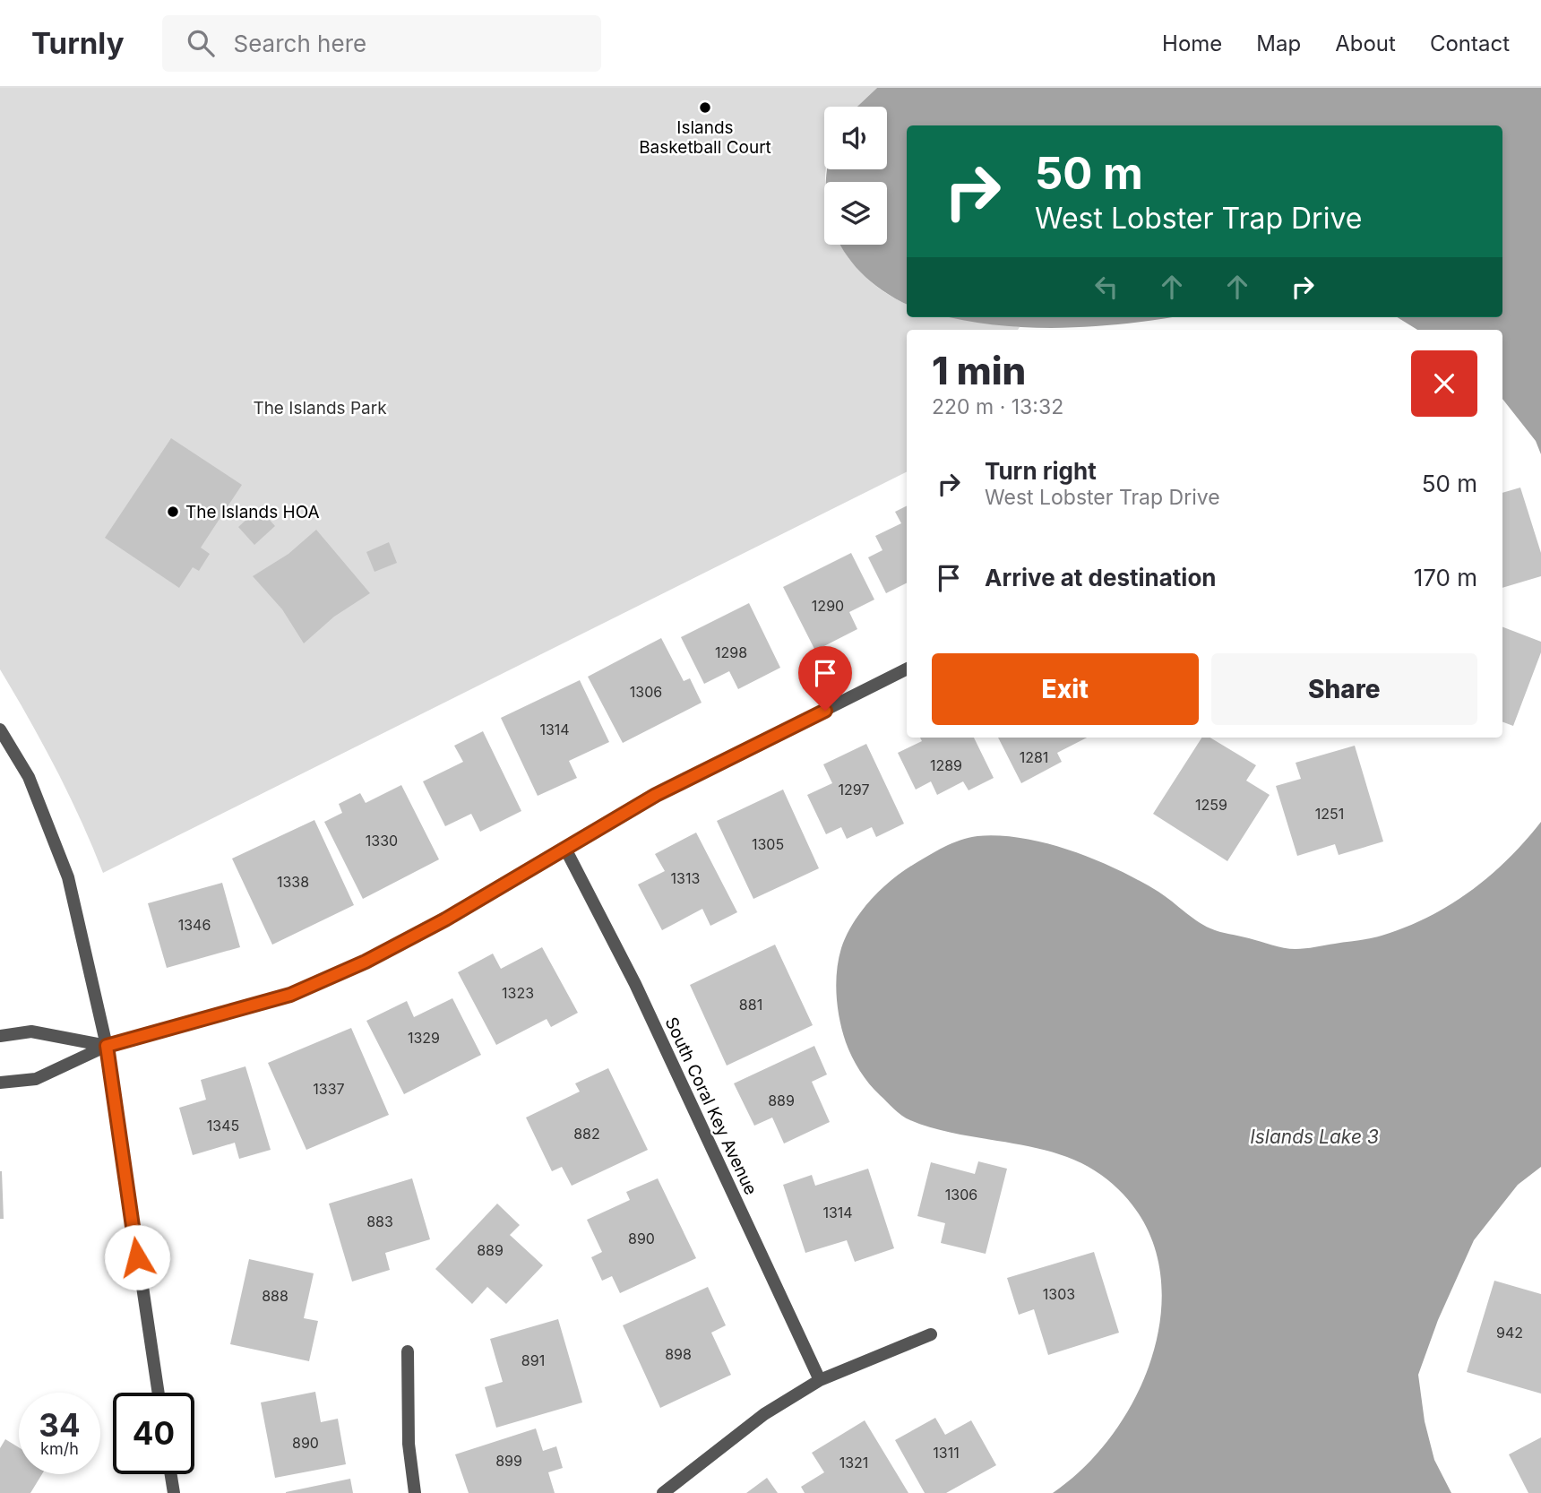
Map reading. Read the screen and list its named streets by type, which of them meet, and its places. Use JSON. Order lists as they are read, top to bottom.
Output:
{
  "streets": {
    "street": ["South Coral Key Avenue"]
  },
  "water": ["Islands Lake 3"],
  "parks": ["The Islands Park"],
  "places": ["Islands Basketball Court", "The Islands HOA"],
  "house_numbers": [
    "1290",
    "1298",
    "1306",
    "1314",
    "1281",
    "1289",
    "1297",
    "1259",
    "1251",
    "1330",
    "1305",
    "1313",
    "1338",
    "1346",
    "1323",
    "881",
    "1329",
    "1337",
    "889",
    "1345",
    "882",
    "1306",
    "1314",
    "883",
    "890",
    "889",
    "1303",
    "888",
    "942",
    "898",
    "891",
    "890",
    "1311",
    "899",
    "1321"
  ],
  "page": {
    "header": "Turnly",
    "search": "Search here",
    "nav": [
      "Home",
      "Map",
      "About",
      "Contact"
    ],
    "turn": ["50 m", "West Lobster Trap Drive"],
    "heading": ["1 min", "220 m · 13:32"],
    "list": [
      {
        "name": "Turn right",
        "note": "West Lobster Trap Drive",
        "value": "50 m"
      },
      {
        "name": "Arrive at destination",
        "value": "170 m"
      }
    ],
    "buttons": ["Exit", "Share"],
    "speed": "34 km/h",
    "limit": "40"
  }
}
